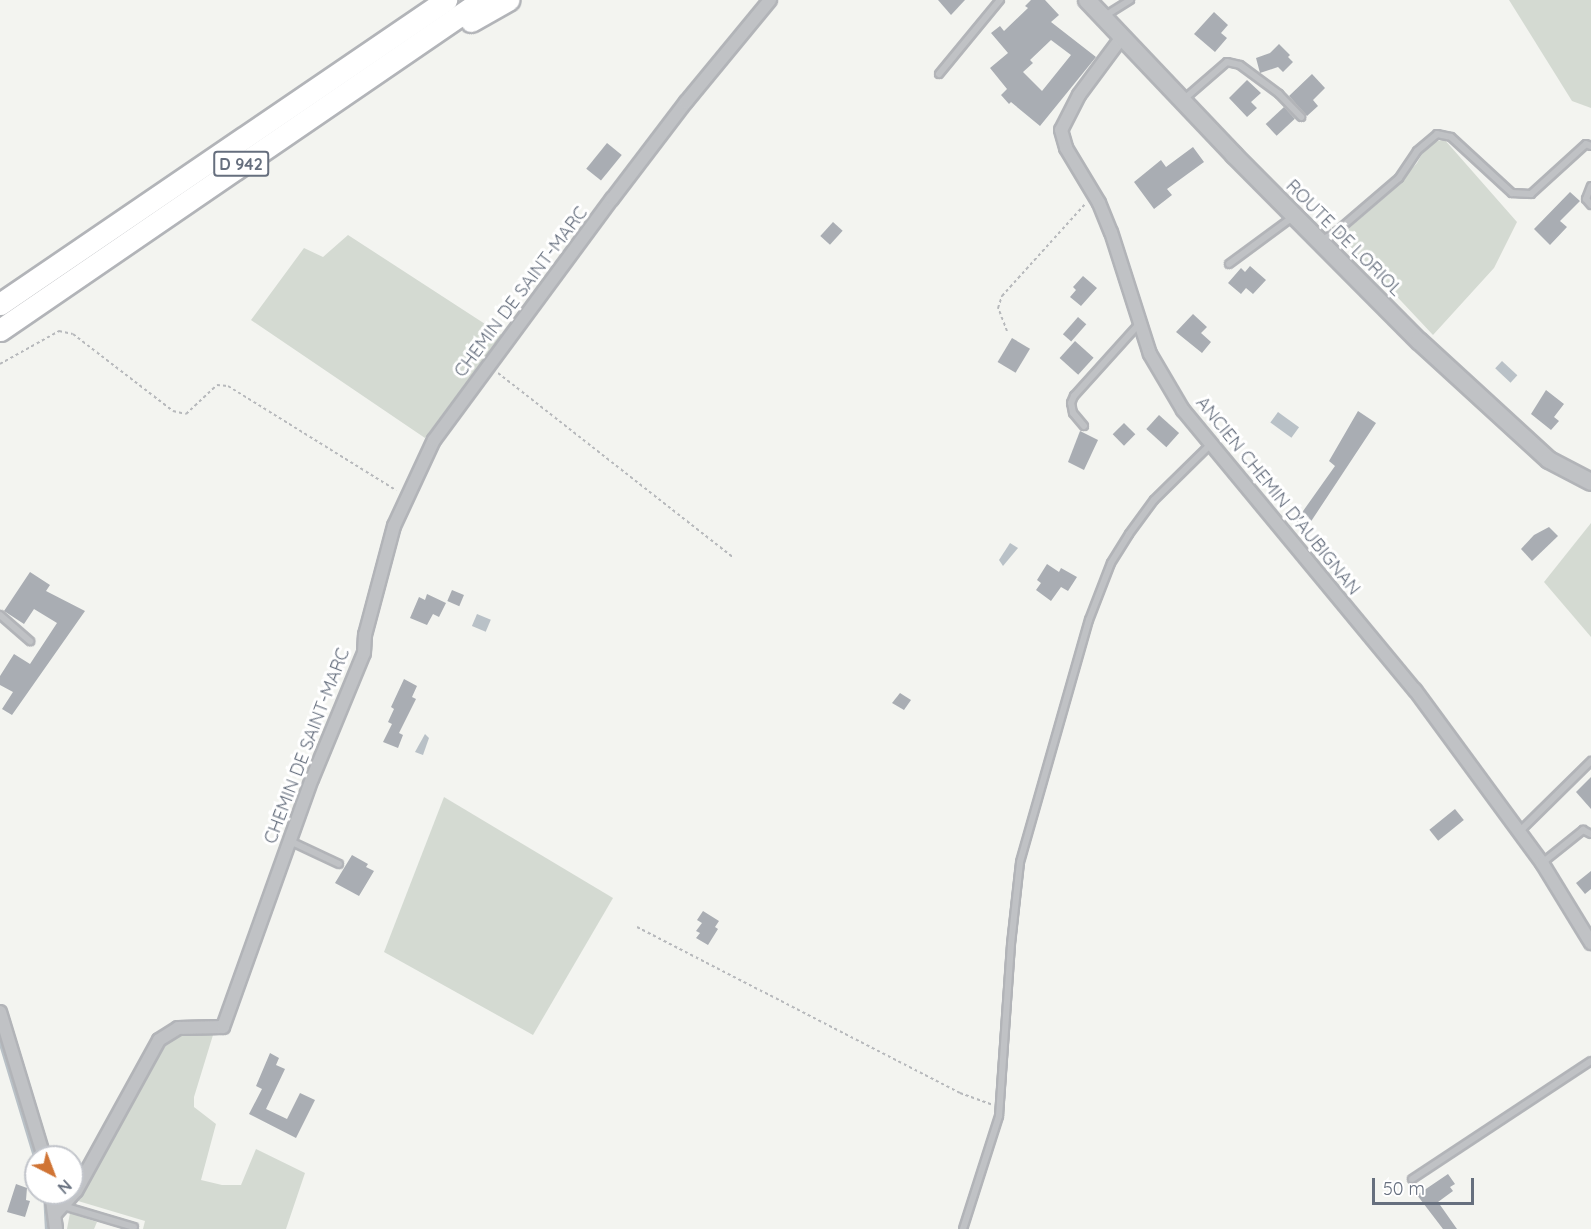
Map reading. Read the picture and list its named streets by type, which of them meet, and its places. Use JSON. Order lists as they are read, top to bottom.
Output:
{
  "streets": {
    "highway": ["D 942"],
    "street": ["ROUTE DE LORIOL", "CHEMIN DE SAINT-MARC", "ANCIEN CHEMIN D'AUBIGNAN"]
  },
  "crossings": [
    ["ROUTE DE LORIOL", "ANCIEN CHEMIN D'AUBIGNAN"]
  ],
  "scale_bar": "50 m",
  "north": "bottom right"
}
